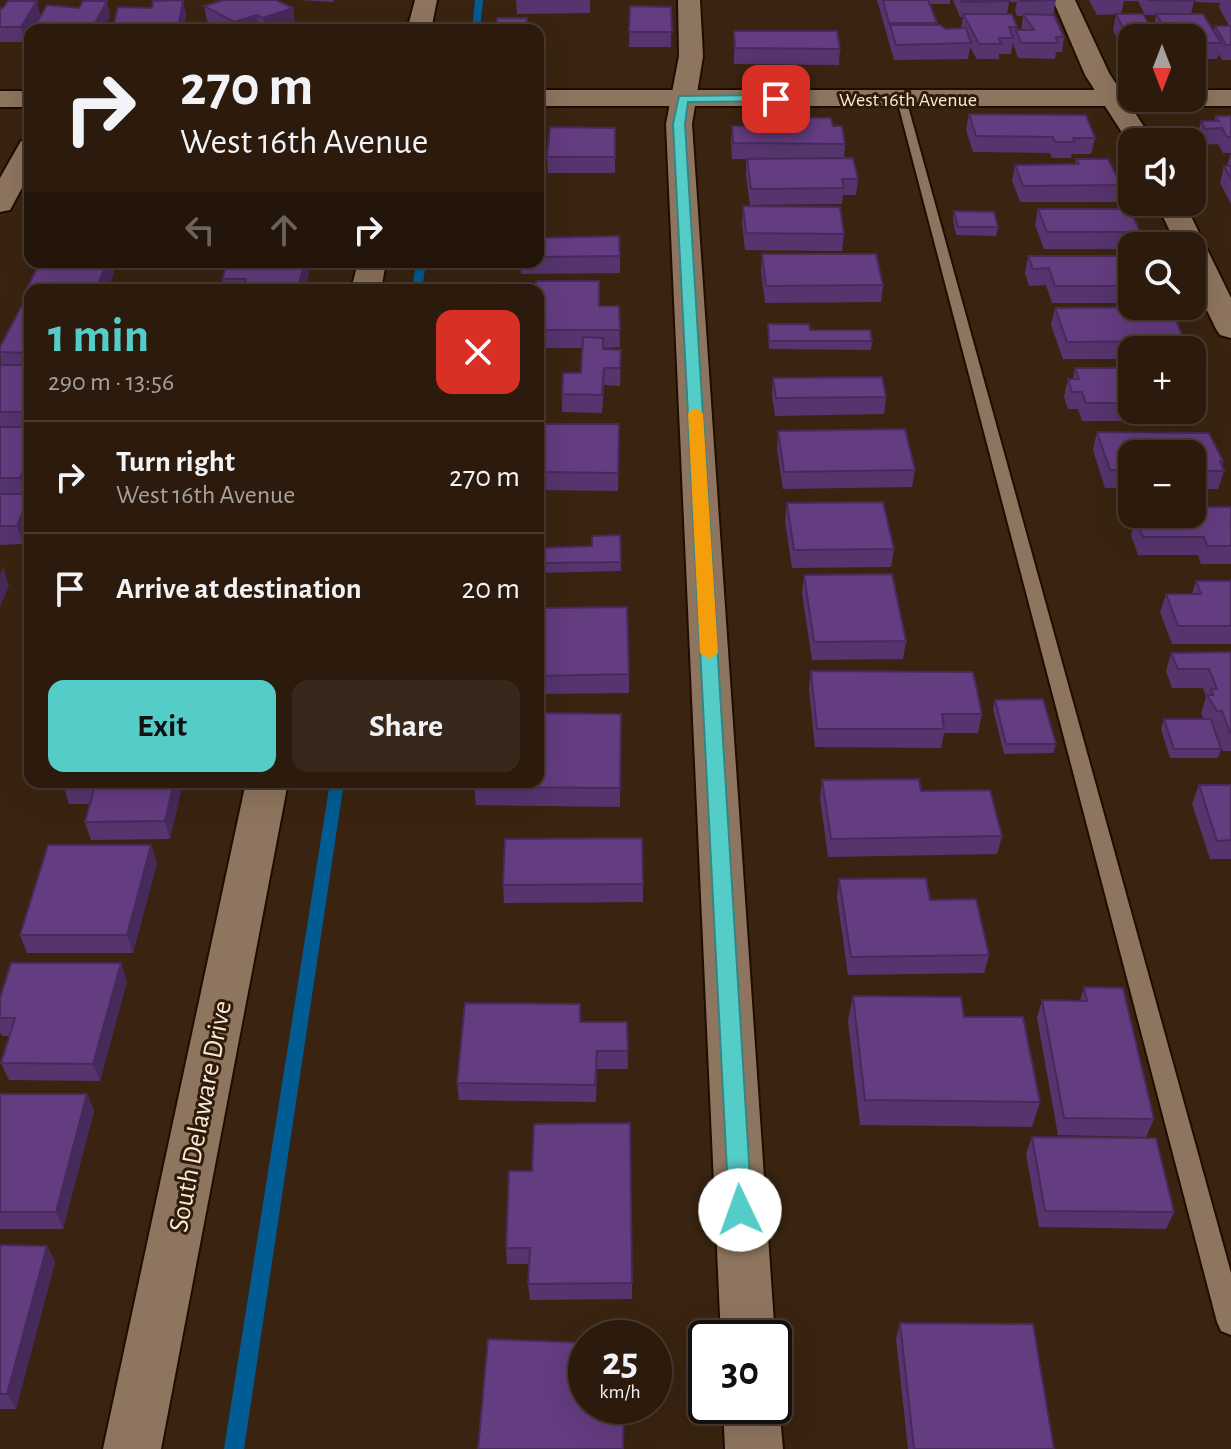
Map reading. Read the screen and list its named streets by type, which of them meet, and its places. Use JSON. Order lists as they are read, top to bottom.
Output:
{
  "streets": {
    "street": ["West 16th Avenue", "South Delaware Drive"]
  },
  "north": "bottom",
  "page": {
    "map_buttons": ["+", "−"],
    "turn": ["270 m", "West 16th Avenue"],
    "heading": ["1 min", "290 m · 13:56"],
    "list": [
      {
        "name": "Turn right",
        "note": "West 16th Avenue",
        "value": "270 m"
      },
      {
        "name": "Arrive at destination",
        "value": "20 m"
      }
    ],
    "buttons": ["Exit", "Share"],
    "speed": "25 km/h",
    "limit": "30"
  }
}
